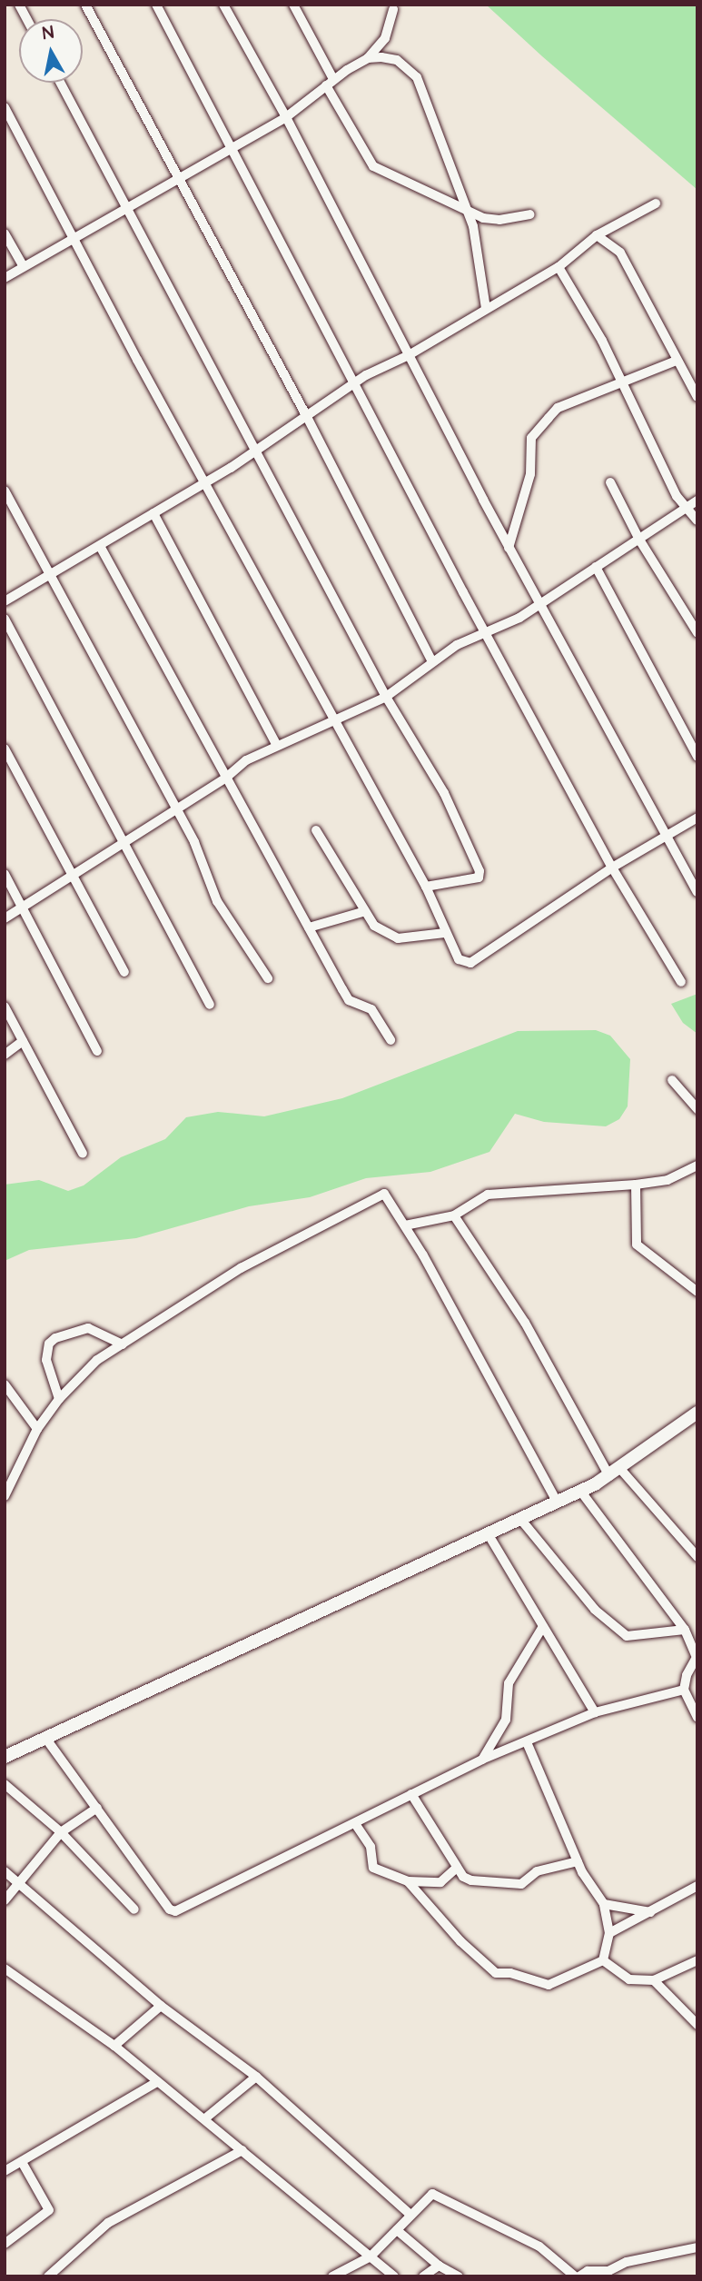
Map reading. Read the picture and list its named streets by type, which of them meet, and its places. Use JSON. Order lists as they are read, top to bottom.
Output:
{
  "north": "top"
}
